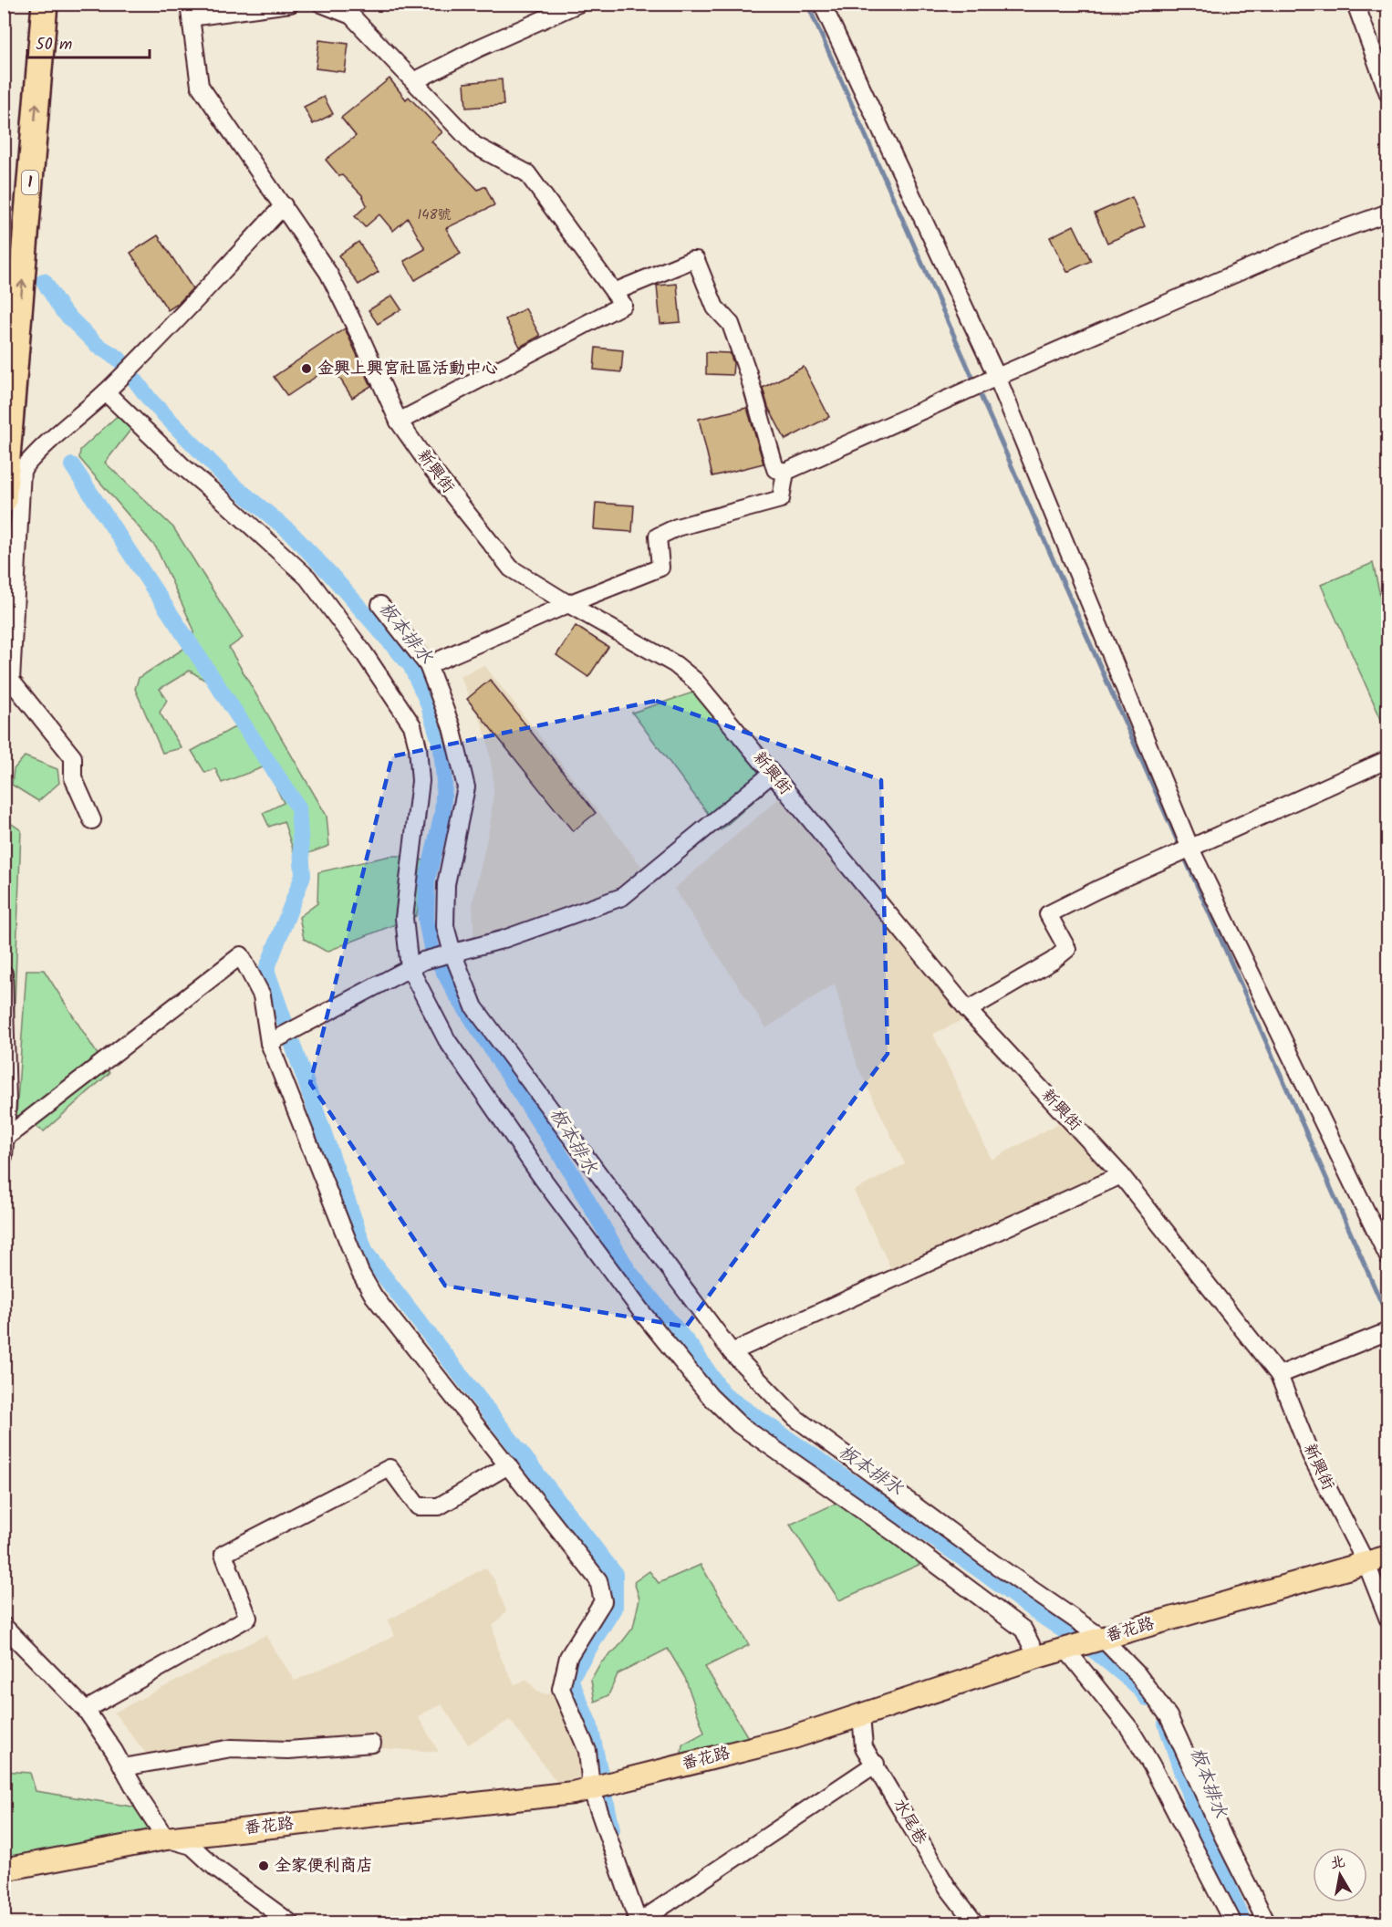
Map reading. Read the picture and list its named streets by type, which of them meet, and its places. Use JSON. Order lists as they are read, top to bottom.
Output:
{
  "streets": {
    "highway": ["1"],
    "main road": ["番花路"],
    "street": ["新興街", "水尾巷"]
  },
  "crossings": [
    ["新興街", "番花路"],
    ["番花路", "水尾巷"]
  ],
  "water": ["板本排水"],
  "places": ["金興上興宮社區活動中心", "全家便利商店"],
  "house_numbers": ["148號"],
  "scale_bar": "50 m",
  "north": "top"
}
